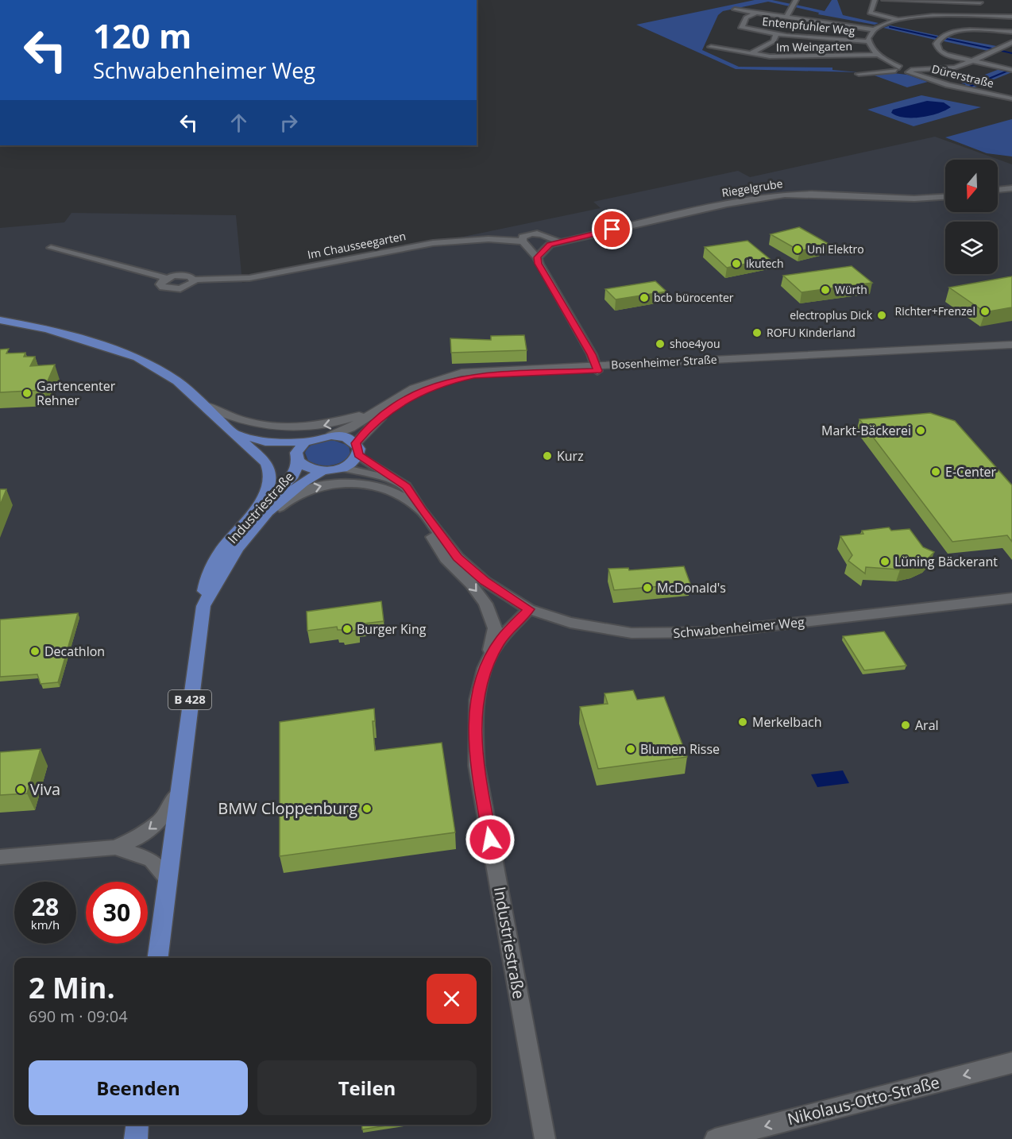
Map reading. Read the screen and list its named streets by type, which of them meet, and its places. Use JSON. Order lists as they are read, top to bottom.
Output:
{
  "streets": {
    "main road": ["Industriestraße", "B 428"],
    "street": [
      "Entenpfuhler Weg",
      "Im Weingarten",
      "Dürerstraße",
      "Riegelgrube",
      "Im Chausseegarten",
      "Bosenheimer Straße",
      "Schwabenheimer Weg",
      "Nikolaus-Otto-Straße"
    ]
  },
  "crossings": [
    ["Entenpfuhler Weg", "Im Weingarten"],
    ["Entenpfuhler Weg", "Dürerstraße"],
    ["Im Weingarten", "Dürerstraße"],
    ["Bosenheimer Straße", "Industriestraße"],
    ["Bosenheimer Straße", "Schwabenheimer Weg"],
    ["Bosenheimer Straße", "B 428"],
    ["Industriestraße", "Schwabenheimer Weg"],
    ["Industriestraße", "B 428"],
    ["Schwabenheimer Weg", "B 428"]
  ],
  "one_way": ["Nikolaus-Otto-Straße"],
  "places": [
    "Uni Elektro",
    "ikutech",
    "Würth",
    "bcb bürocenter",
    "Richter+Frenzel",
    "electroplus Dick",
    "ROFU Kinderland",
    "shoe4you",
    "Gartencenter Rehner",
    "Markt-Bäckerei",
    "Kurz",
    "E-Center",
    "Lüning Bäckerant",
    "McDonald's",
    "Burger King",
    "Decathlon",
    "Merkelbach",
    "Aral",
    "Blumen Risse",
    "Viva",
    "BMW Cloppenburg"
  ],
  "north": "bottom",
  "page": {
    "turn": ["120 m", "Schwabenheimer Weg"],
    "speed": "28 km/h",
    "limit": "30",
    "heading": ["2 Min.", "690 m · 09:04"],
    "buttons": ["Beenden", "Teilen"]
  }
}
